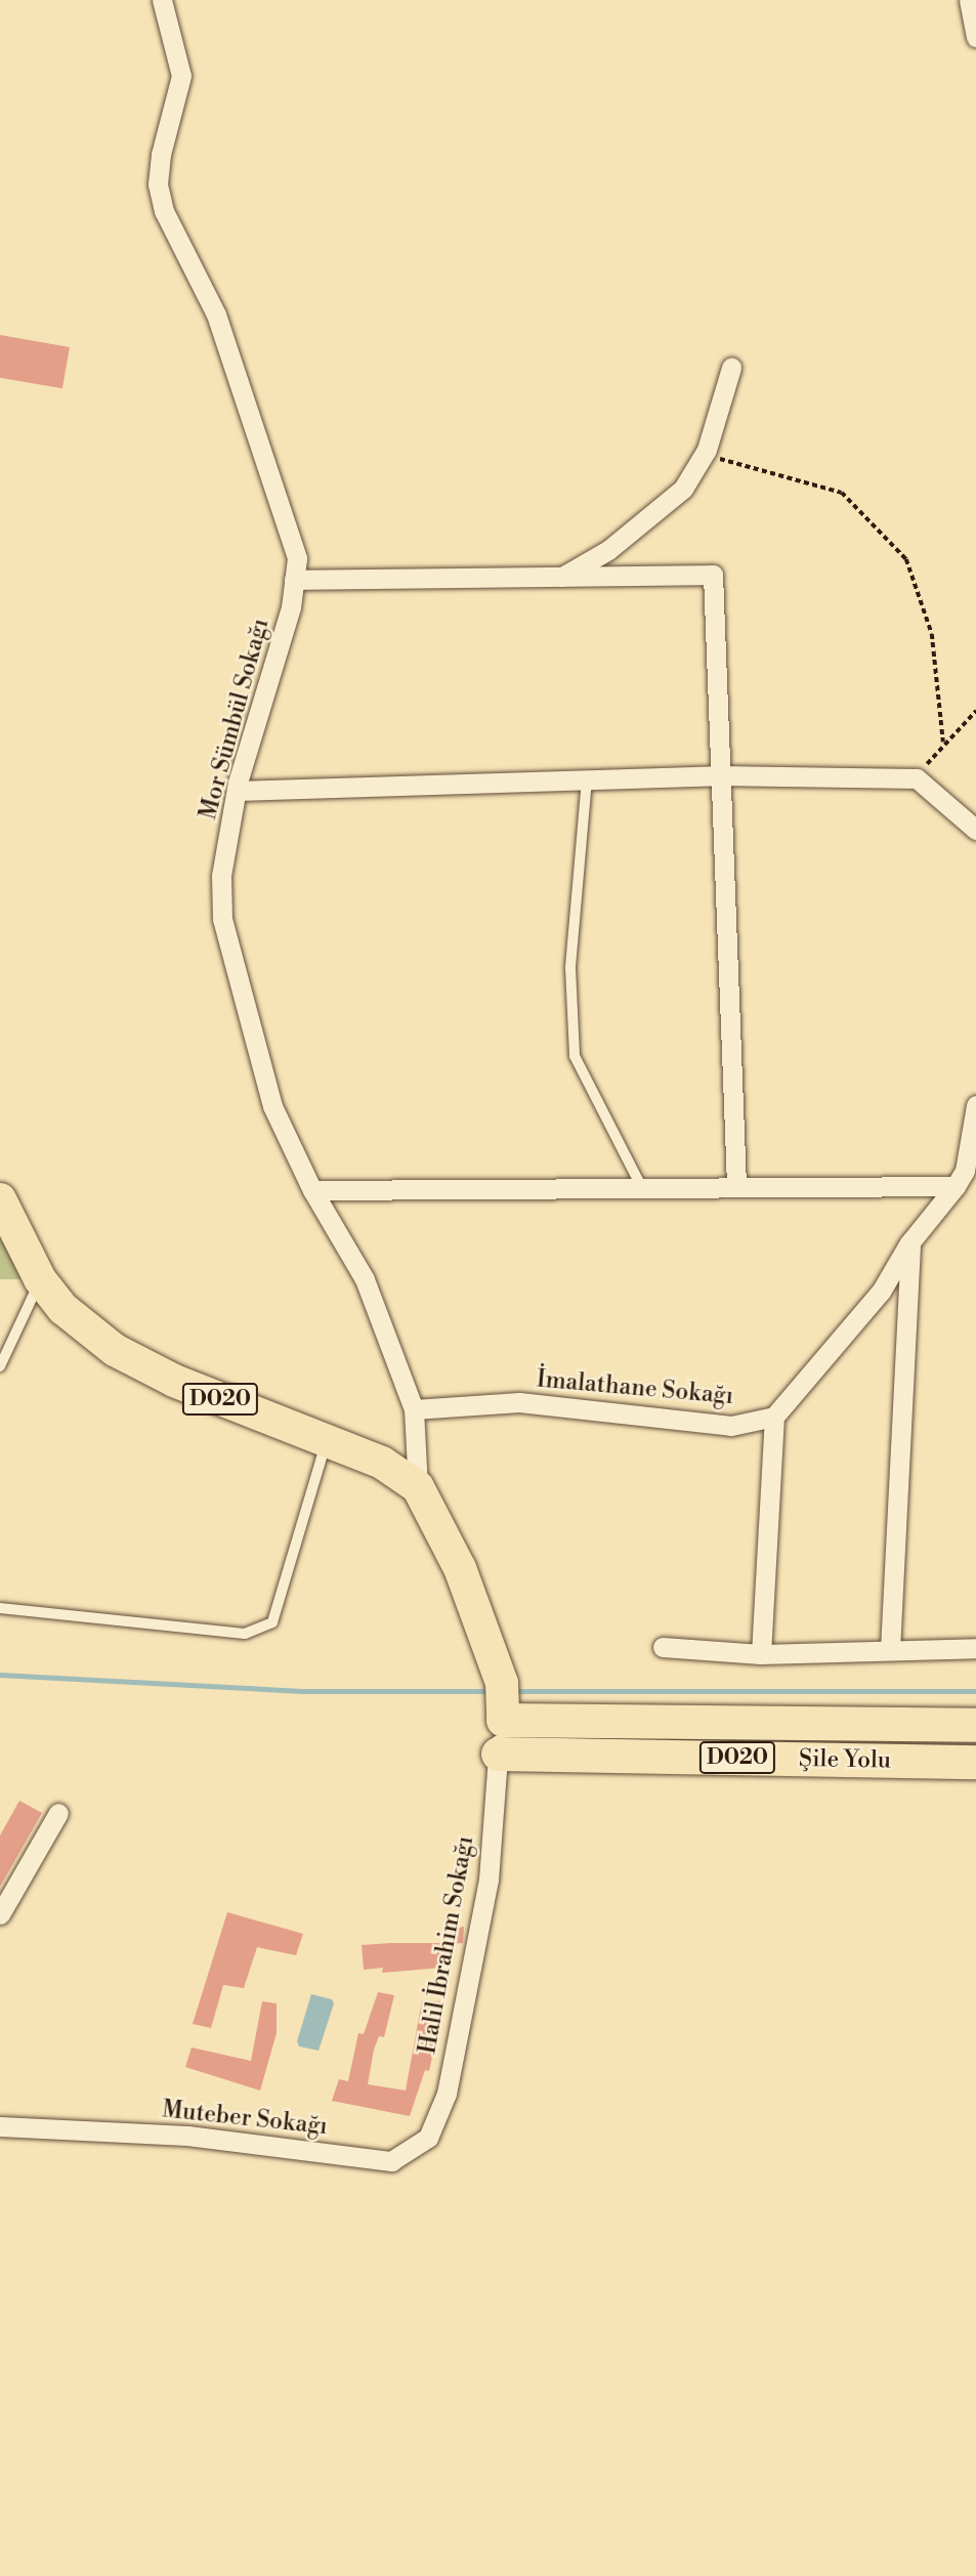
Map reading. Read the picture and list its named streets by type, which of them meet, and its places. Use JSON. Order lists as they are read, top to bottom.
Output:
{
  "streets": {
    "highway": ["D020", "Şile Yolu"],
    "street": [
      "Mor Sümbül Sokağı",
      "İmalathane Sokağı",
      "Halil İbrahim Sokağı",
      "Muteber Sokağı"
    ]
  },
  "crossings": [
    ["Mor Sümbül Sokağı", "İmalathane Sokağı"],
    ["Mor Sümbül Sokağı", "D020"],
    ["D020", "Şile Yolu"],
    ["D020", "Halil İbrahim Sokağı"],
    ["Şile Yolu", "Halil İbrahim Sokağı"],
    ["Halil İbrahim Sokağı", "Muteber Sokağı"]
  ]
}
